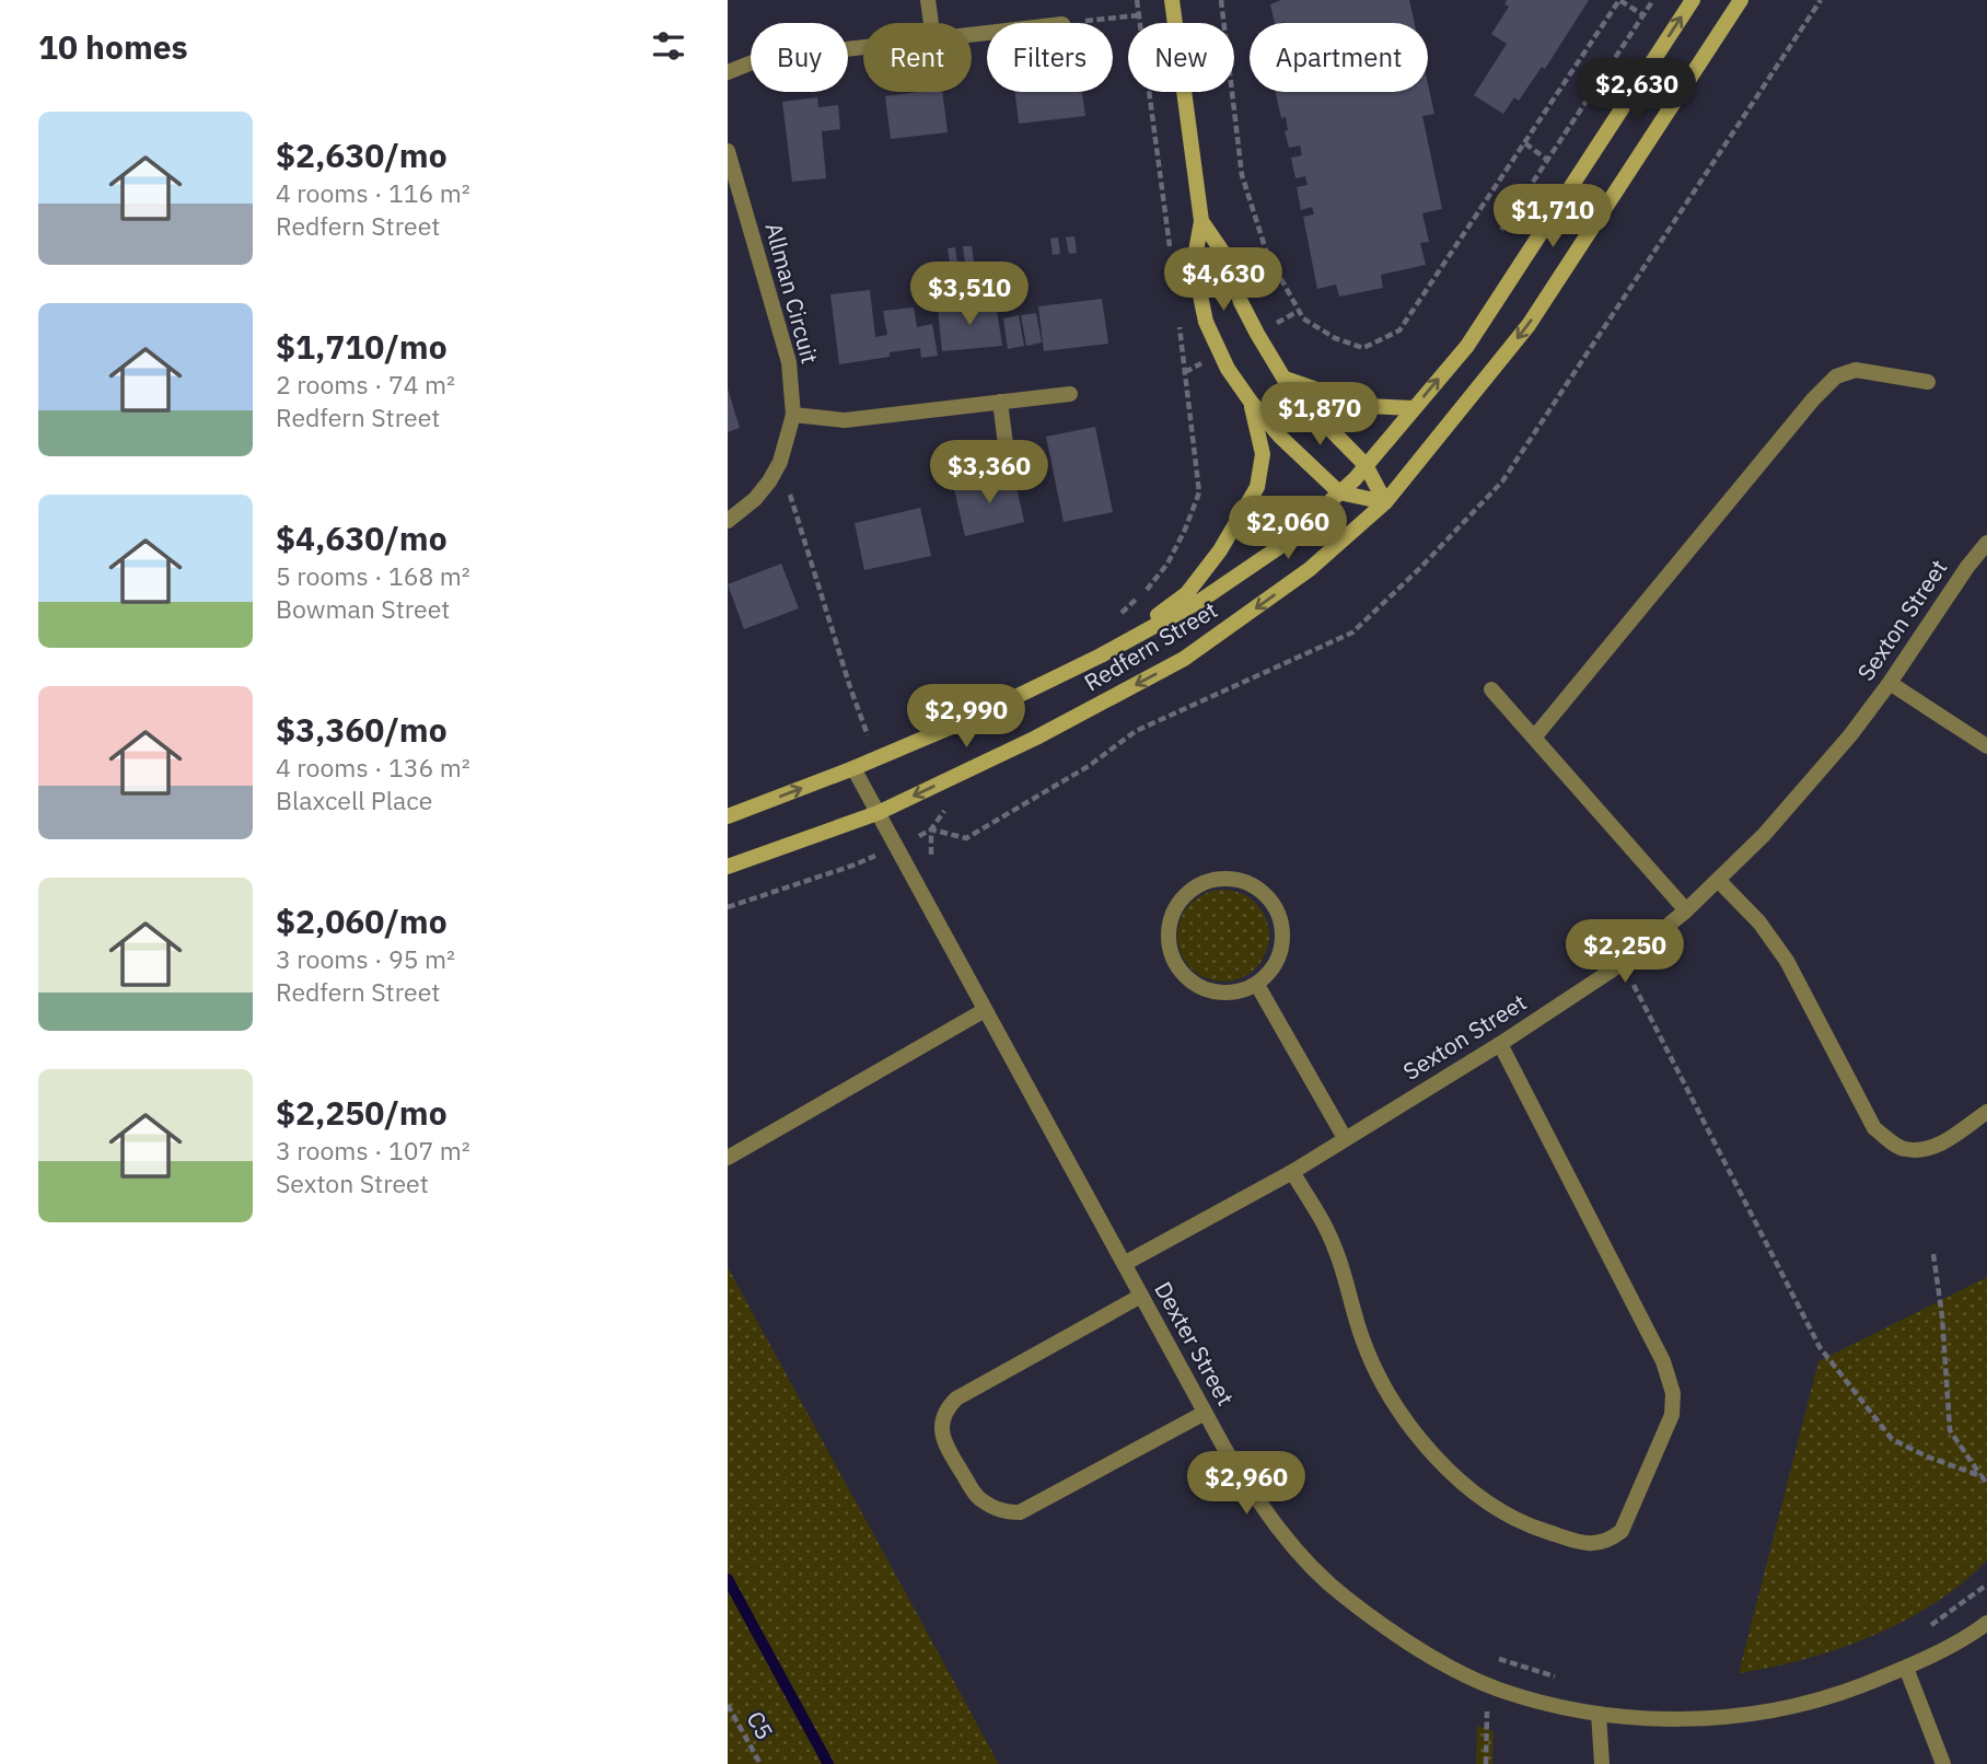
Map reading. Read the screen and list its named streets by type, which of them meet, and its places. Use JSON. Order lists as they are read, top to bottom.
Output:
{
  "streets": {
    "main road": ["Redfern Street"],
    "street": ["Allman Circuit", "Sexton Street", "Dexter Street"],
    "path": ["C5"]
  },
  "crossings": [
    ["Sexton Street", "Dexter Street"],
    ["Redfern Street", "Dexter Street"]
  ],
  "page": {
    "heading": "10 homes",
    "chip": [
      "Buy",
      "Rent",
      "Filters",
      "New",
      "Apartment"
    ],
    "price": [
      "$2,630",
      "$1,710",
      "$4,630",
      "$3,510",
      "$1,870",
      "$3,360",
      "$2,060",
      "$2,990",
      "$2,250",
      "$2,960"
    ],
    "list": [
      {
        "name": "$2,630/mo",
        "note": "4 rooms · 116 m² · Redfern Street"
      },
      {
        "name": "$1,710/mo",
        "note": "2 rooms · 74 m² · Redfern Street"
      },
      {
        "name": "$4,630/mo",
        "note": "5 rooms · 168 m² · Bowman Street"
      },
      {
        "name": "$3,360/mo",
        "note": "4 rooms · 136 m² · Blaxcell Place"
      },
      {
        "name": "$2,060/mo",
        "note": "3 rooms · 95 m² · Redfern Street"
      },
      {
        "name": "$2,250/mo",
        "note": "3 rooms · 107 m² · Sexton Street"
      }
    ]
  }
}
